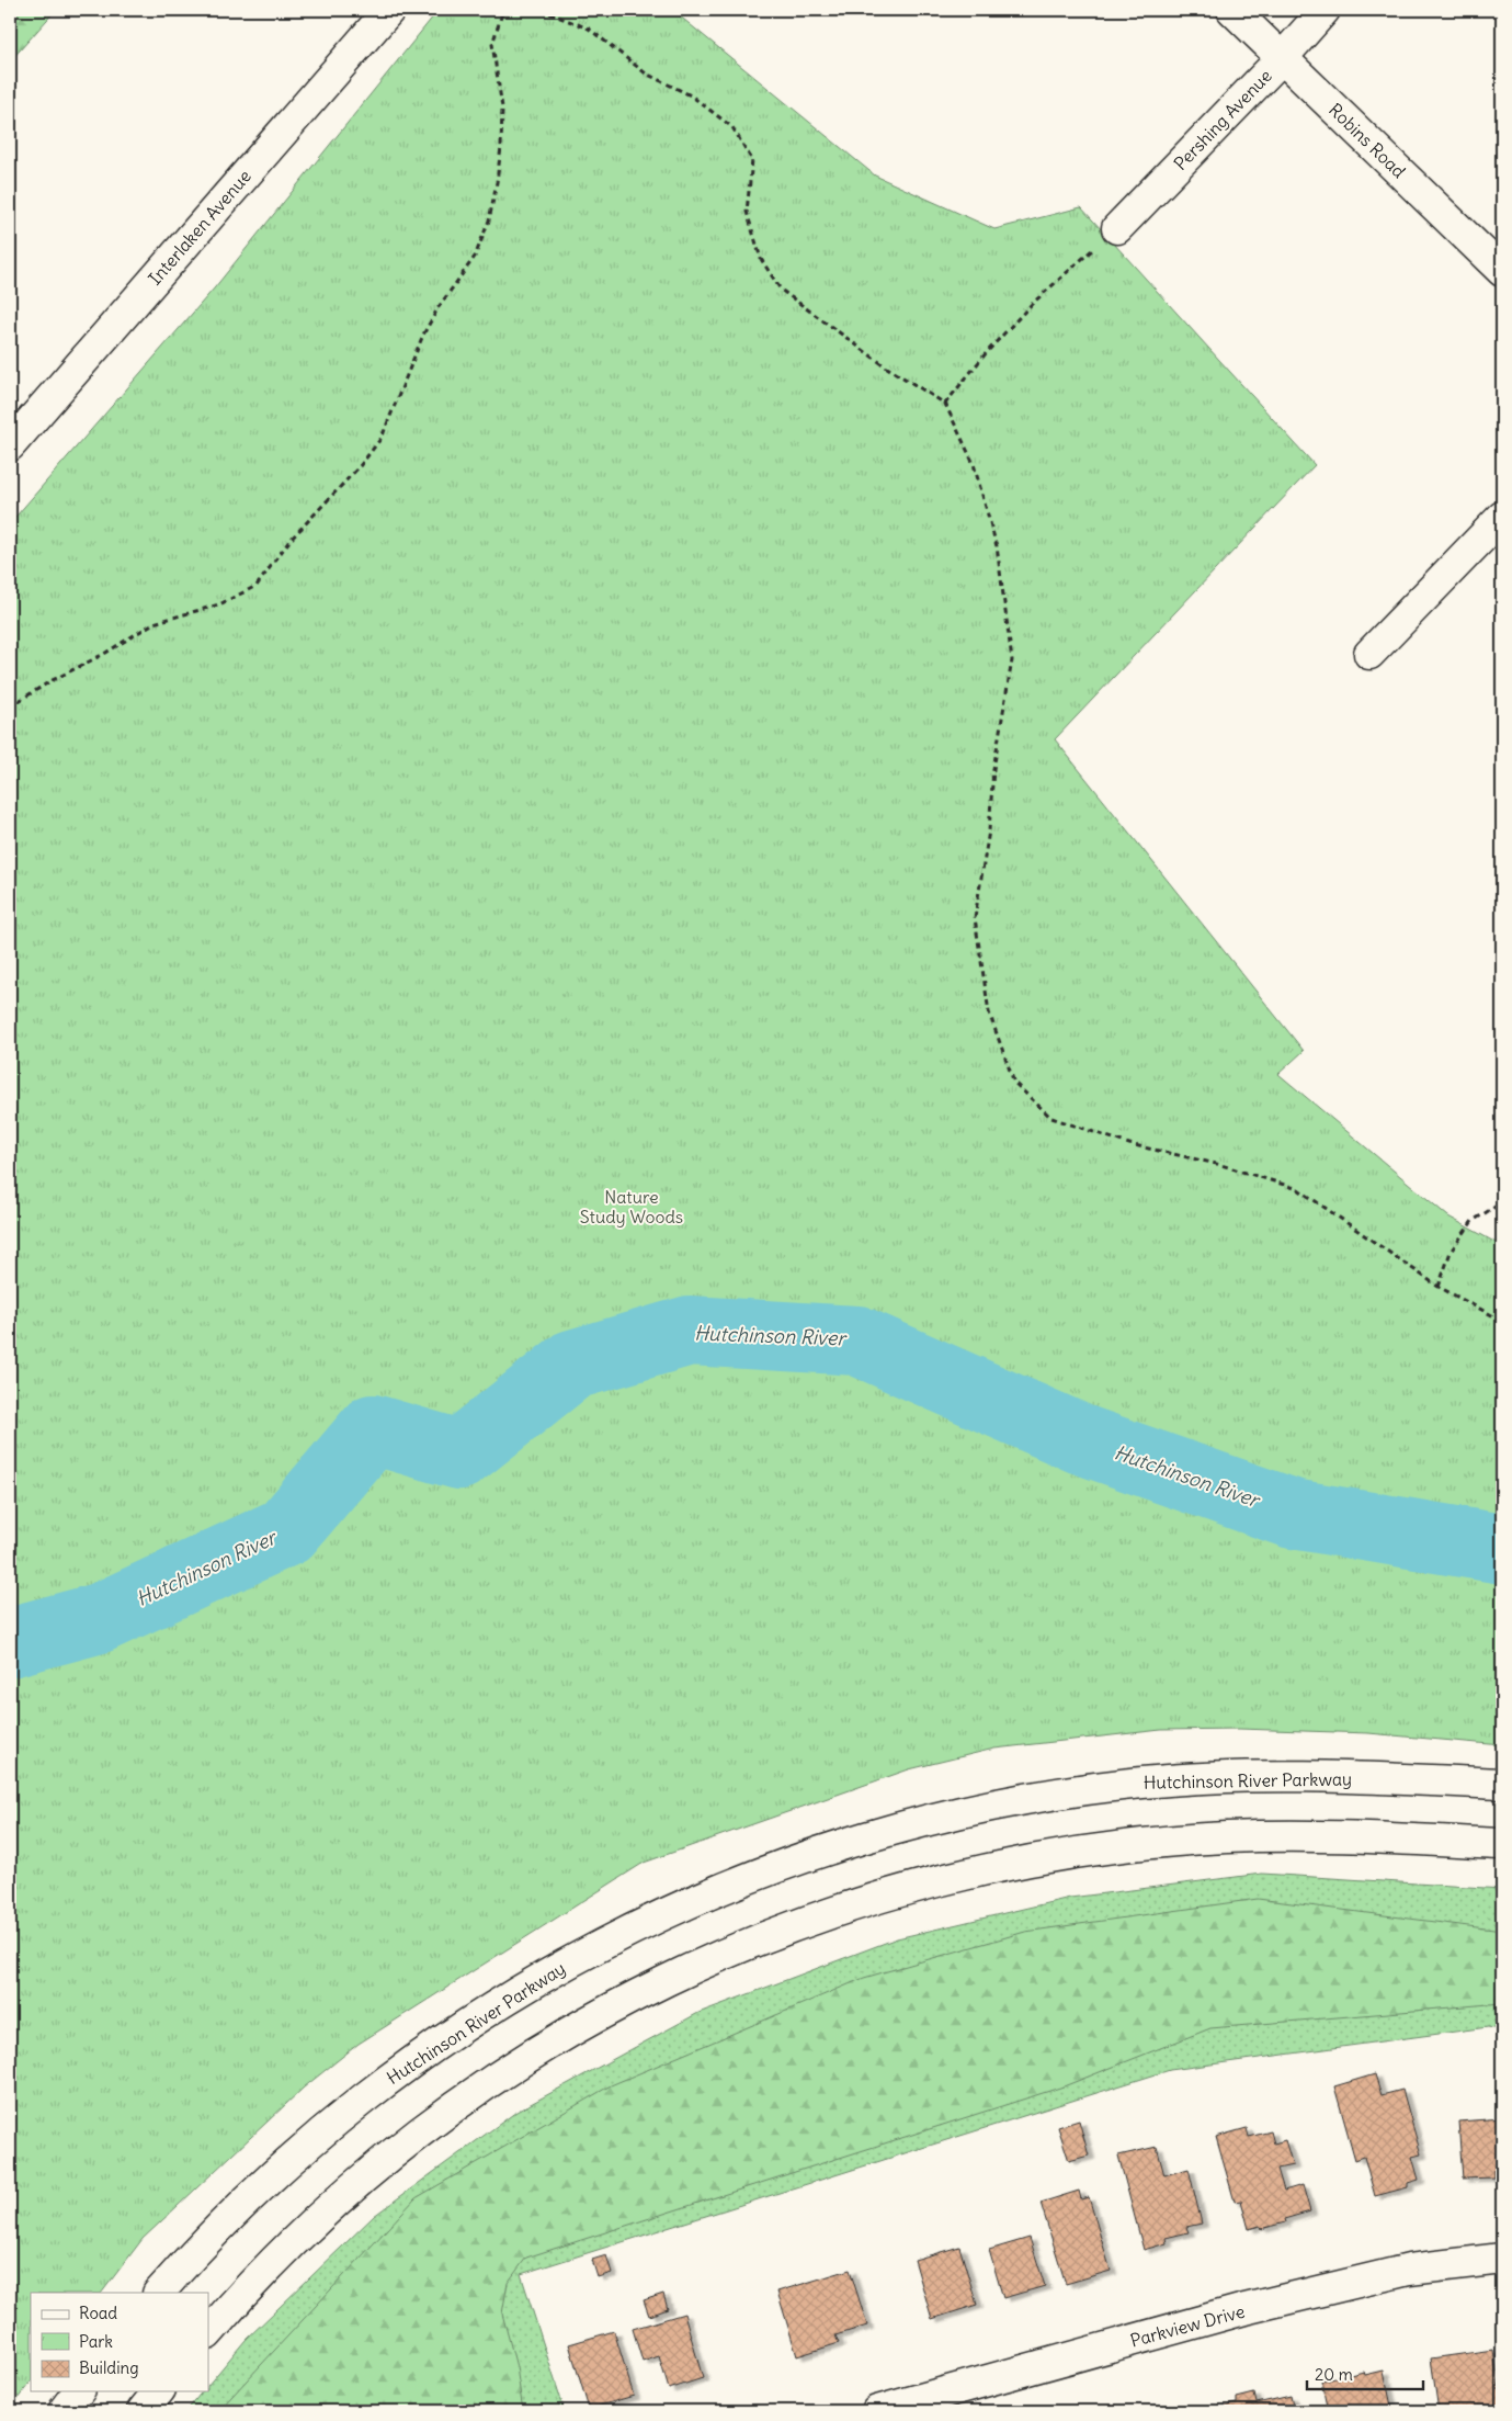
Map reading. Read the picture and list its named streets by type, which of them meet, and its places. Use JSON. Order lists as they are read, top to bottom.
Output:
{
  "streets": {
    "main road": [
      "Pershing Avenue",
      "Robins Road",
      "Interlaken Avenue",
      "Hutchinson River Parkway",
      "Parkview Drive"
    ]
  },
  "crossings": [
    ["Pershing Avenue", "Robins Road"]
  ],
  "water": ["Hutchinson River"],
  "parks": ["Nature Study Woods"],
  "legend": ["Road", "Park", "Building"],
  "scale_bar": "20 m"
}
